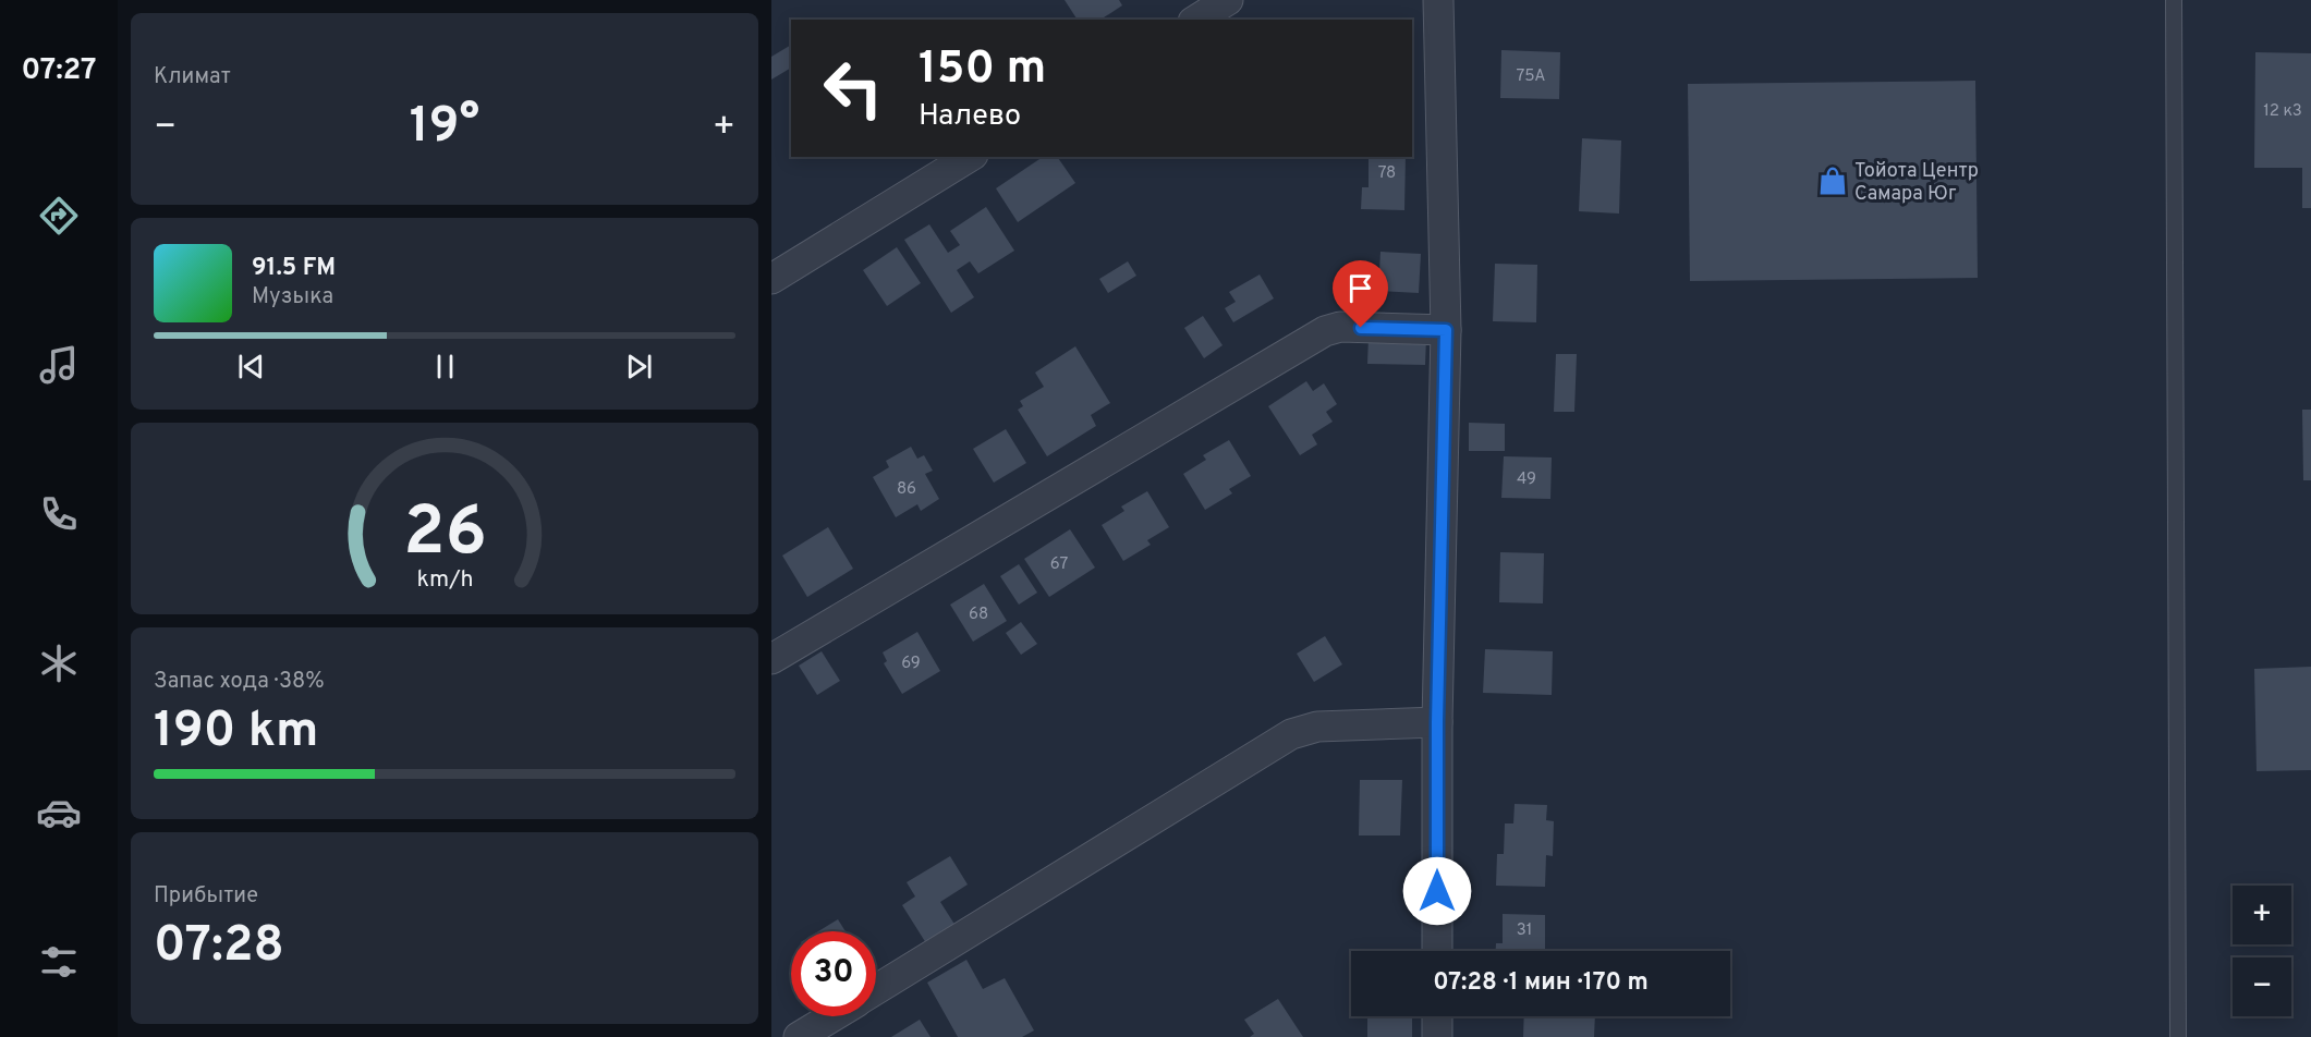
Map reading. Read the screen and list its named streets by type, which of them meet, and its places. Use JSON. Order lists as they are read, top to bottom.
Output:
{
  "places": {
    "shop": ["Тойота Центр Самара Юг"]
  },
  "house_numbers": [
    "75А",
    "12 к3",
    "78",
    "49",
    "86",
    "67",
    "68",
    "69",
    "31"
  ],
  "page": {
    "tabs": "07:27",
    "tile": [
      "Климат",
      ["Запас хода · 38%", "190 km"],
      ["Прибытие", "07:28"]
    ],
    "turn": ["150 m", "Налево"],
    "heat": ["−", "19°", "+"],
    "song": ["91.5 FM", "Музыка"],
    "map_buttons": ["+", "−"],
    "limit": "30",
    "trip": "07:28 · 1 мин · 170 m",
    "gauge": ["26", "km/h"]
  }
}
